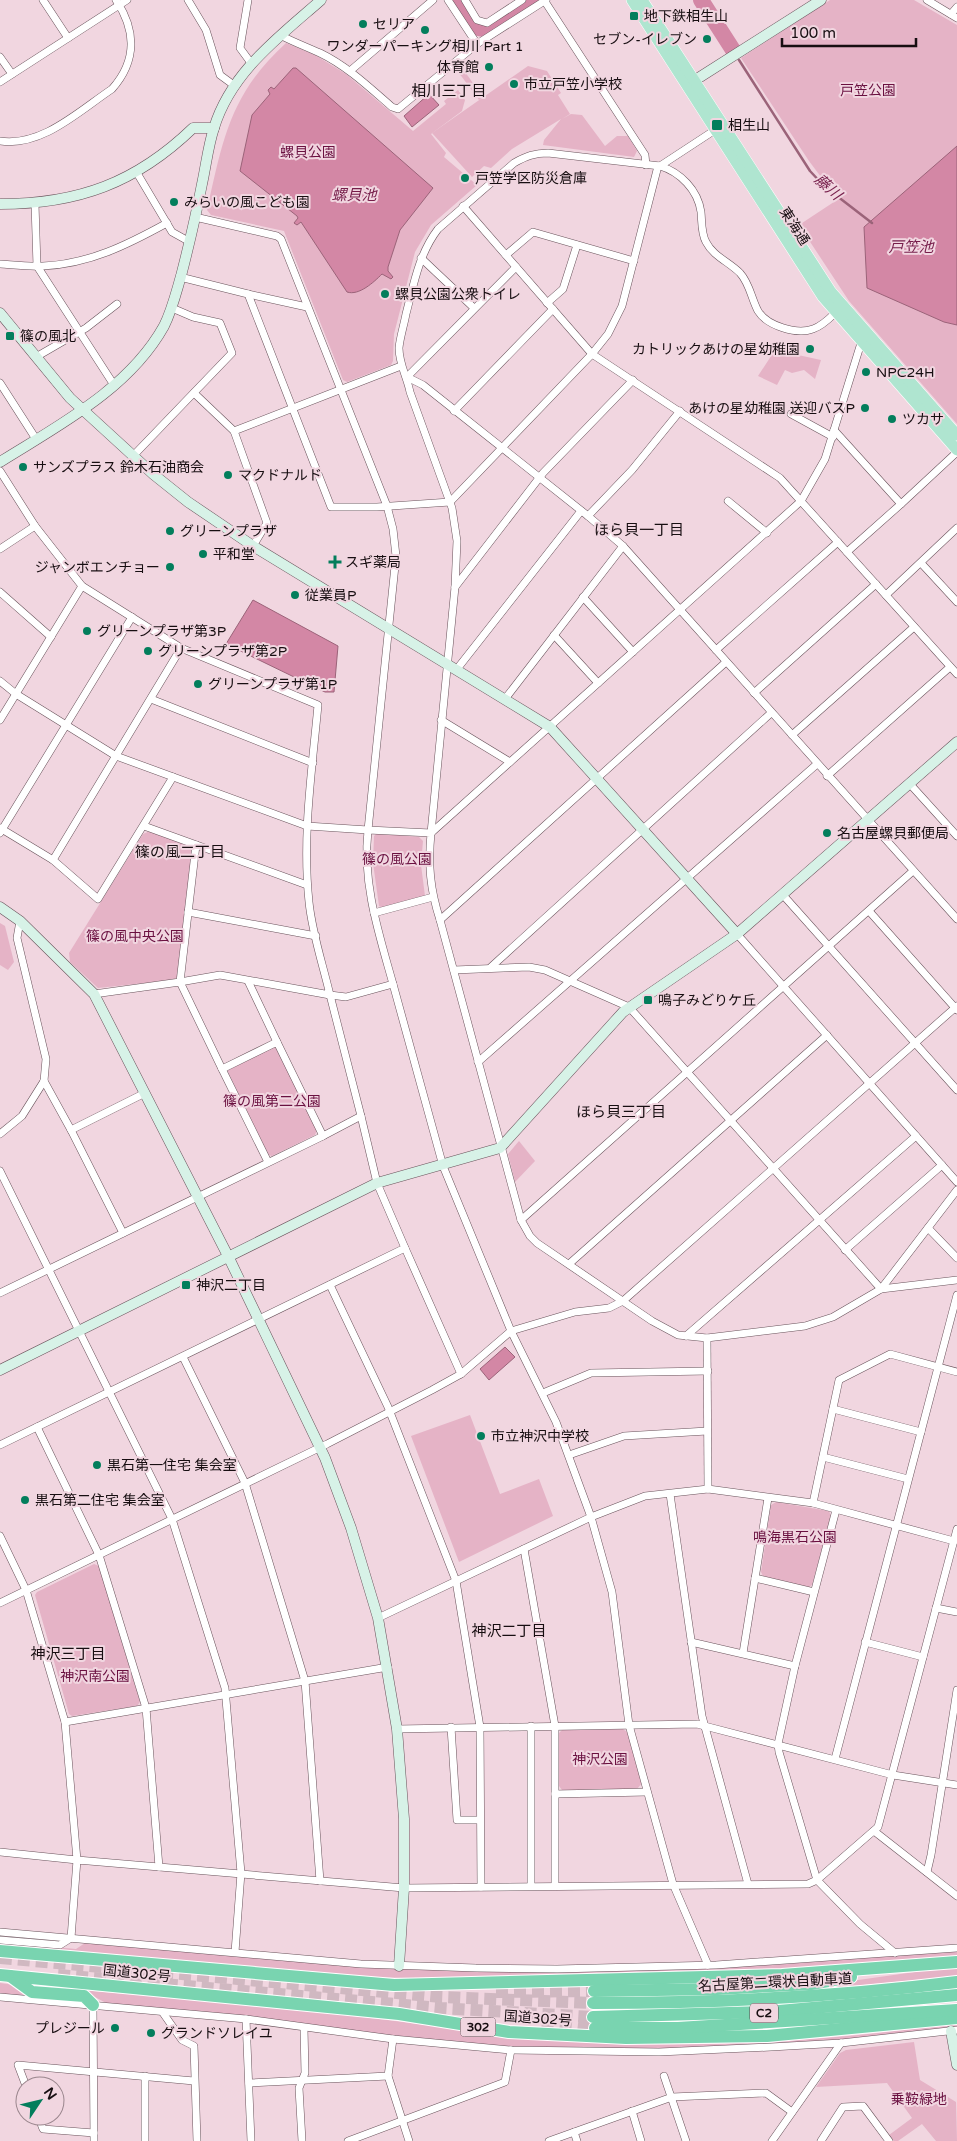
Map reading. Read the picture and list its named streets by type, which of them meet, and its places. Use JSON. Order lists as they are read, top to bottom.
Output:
{
  "streets": {
    "highway": [
      "国道302号",
      "名古屋第二環状自動車道",
      "C2",
      "302"
    ],
    "main road": ["東海通"]
  },
  "crossings": [
    ["国道302号", "名古屋第二環状自動車道"]
  ],
  "districts": [
    "相川三丁目",
    "ほら貝一丁目",
    "篠の風二丁目",
    "ほら貝三丁目",
    "神沢二丁目",
    "神沢三丁目"
  ],
  "water": ["藤川", "螺貝池", "戸笠池"],
  "parks": [
    "戸笠公園",
    "螺貝公園",
    "篠の風公園",
    "篠の風中央公園",
    "篠の風第二公園",
    "鳴海黒石公園",
    "神沢南公園",
    "神沢公園",
    "乗鞍緑地"
  ],
  "places": {
    "transit": [
      "地下鉄相生山",
      "相生山",
      "篠の風北",
      "鳴子みどりケ丘",
      "神沢二丁目"
    ],
    "other": [
      "セリア",
      "ワンダーパーキング相川 Part 1",
      "セブン-イレブン",
      "体育館",
      "市立戸笠小学校",
      "戸笠学区防災倉庫",
      "みらいの風こども園",
      "螺貝公園公衆トイレ",
      "カトリックあけの星幼稚園",
      "NPC24H",
      "あけの星幼稚園 送迎バスP",
      "ツカサ",
      "サンズプラス 鈴木石油商会",
      "マクドナルド",
      "グリーンプラザ",
      "平和堂",
      "ジャンボエンチョー",
      "従業員P",
      "グリーンプラザ第3P",
      "グリーンプラザ第2P",
      "グリーンプラザ第1P",
      "名古屋螺貝郵便局",
      "市立神沢中学校",
      "黒石第一住宅 集会室",
      "黒石第二住宅 集会室",
      "プレジール",
      "グランドソレイユ"
    ],
    "health": ["スギ薬局"]
  },
  "scale_bar": "100 m",
  "north": "top right"
}
